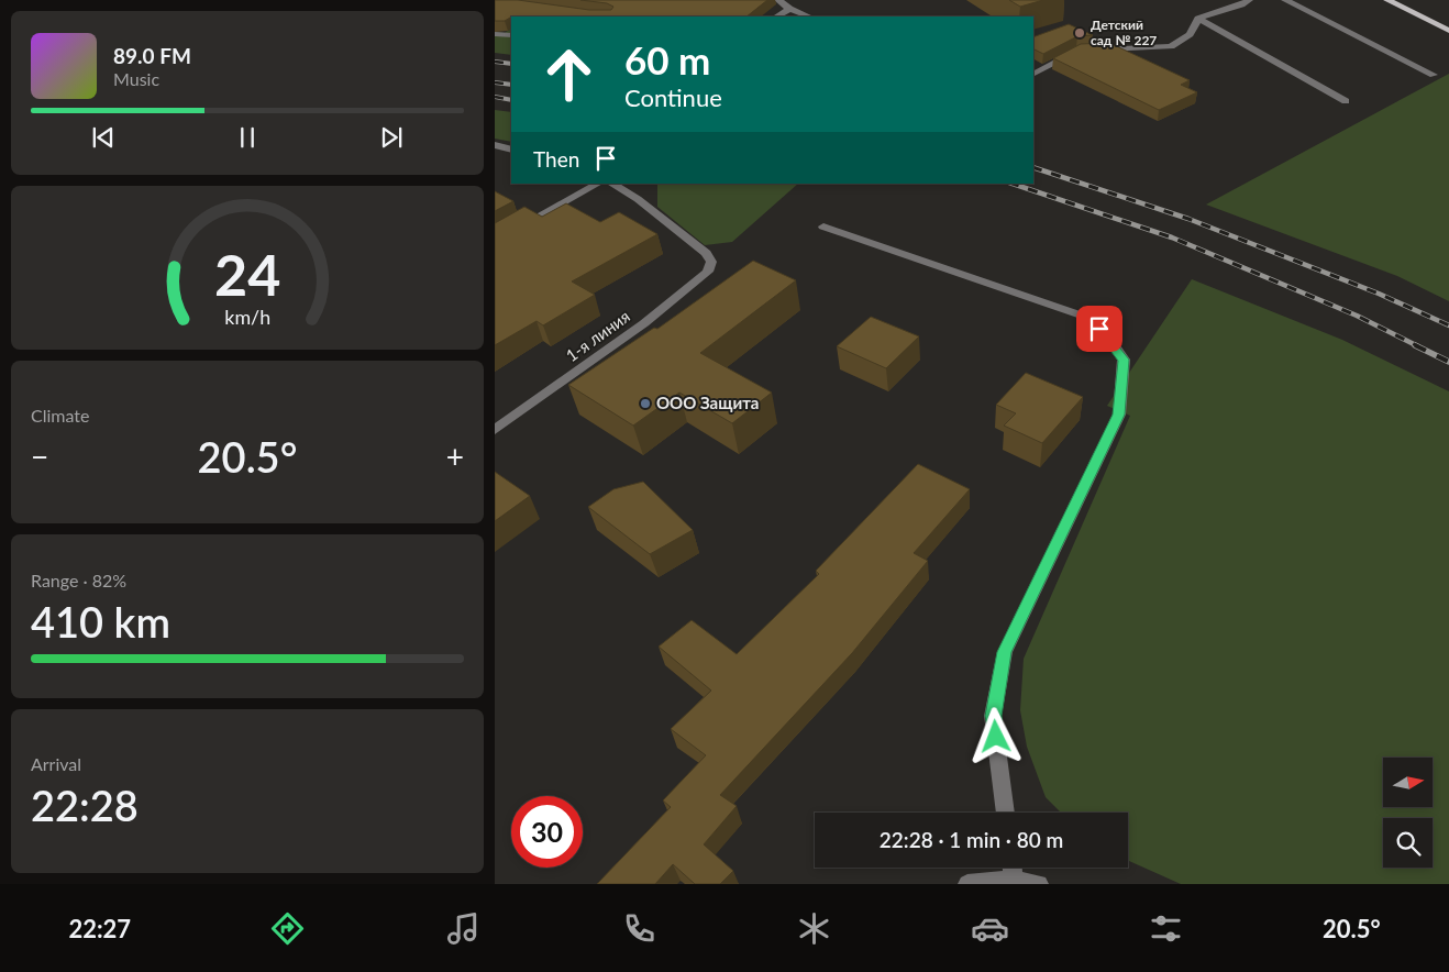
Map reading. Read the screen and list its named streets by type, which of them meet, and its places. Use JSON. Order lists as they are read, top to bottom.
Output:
{
  "streets": {
    "street": ["1-я линия"]
  },
  "places": ["Детский сад № 227", "ООО Защита"],
  "north": "right",
  "page": {
    "turn": ["60 m", "Continue"],
    "song": ["89.0 FM", "Music"],
    "then": "Then",
    "tile": [
      "Climate",
      ["Range · 82%", "410 km"],
      ["Arrival", "22:28"]
    ],
    "heat": ["−", "20.5°", "+"],
    "limit": "30",
    "trip": "22:28 · 1 min · 80 m",
    "tabs": ["22:27", "20.5°"],
    "gauge": ["24", "km/h"]
  }
}
